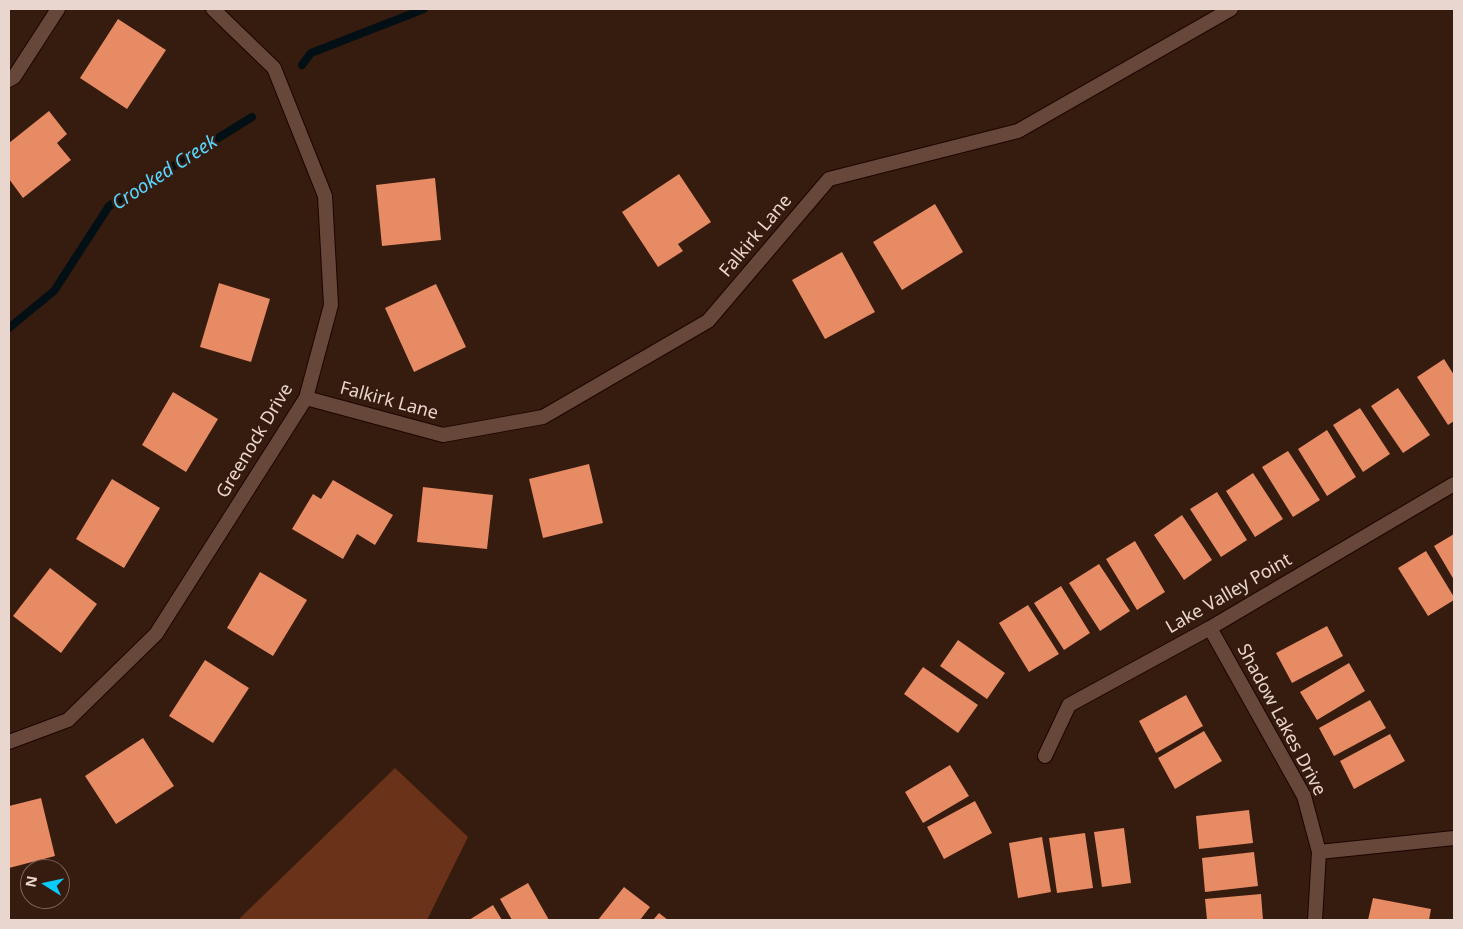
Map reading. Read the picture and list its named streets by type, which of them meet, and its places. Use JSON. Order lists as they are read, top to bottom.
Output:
{
  "streets": {
    "street": [
      "Falkirk Lane",
      "Greenock Drive",
      "Lake Valley Point",
      "Shadow Lakes Drive"
    ]
  },
  "crossings": [
    ["Falkirk Lane", "Greenock Drive"],
    ["Lake Valley Point", "Shadow Lakes Drive"]
  ],
  "water": ["Crooked Creek"],
  "north": "left"
}
